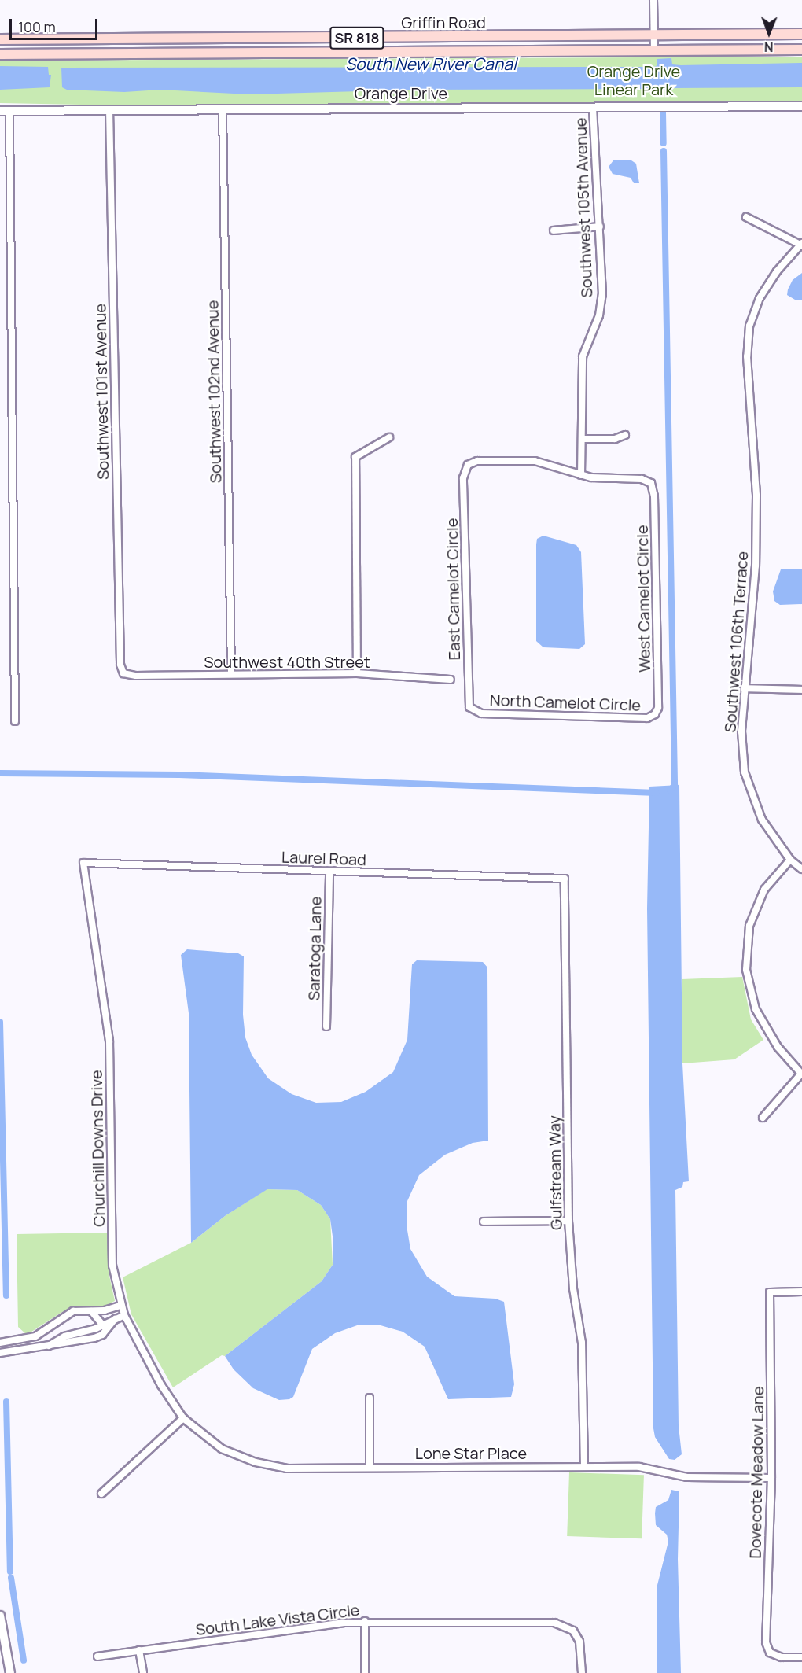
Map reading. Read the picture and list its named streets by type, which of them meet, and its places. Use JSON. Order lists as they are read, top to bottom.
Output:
{
  "streets": {
    "main road": ["Griffin Road", "SR 818"],
    "street": [
      "Orange Drive",
      "Southwest 105th Avenue",
      "Southwest 101st Avenue",
      "Southwest 102nd Avenue",
      "East Camelot Circle",
      "West Camelot Circle",
      "Southwest 106th Terrace",
      "Southwest 40th Street",
      "North Camelot Circle",
      "Laurel Road",
      "Saratoga Lane",
      "Churchill Downs Drive",
      "Gulfstream Way",
      "Lone Star Place",
      "Dovecote Meadow Lane",
      "South Lake Vista Circle"
    ]
  },
  "crossings": [
    ["Orange Drive", "Southwest 105th Avenue"],
    ["Orange Drive", "Southwest 101st Avenue"],
    ["Orange Drive", "Southwest 102nd Avenue"],
    ["Southwest 105th Avenue", "East Camelot Circle"],
    ["Southwest 105th Avenue", "West Camelot Circle"],
    ["Southwest 101st Avenue", "Southwest 40th Street"],
    ["Southwest 102nd Avenue", "Southwest 40th Street"],
    ["East Camelot Circle", "West Camelot Circle"],
    ["East Camelot Circle", "North Camelot Circle"],
    ["West Camelot Circle", "North Camelot Circle"],
    ["Laurel Road", "Saratoga Lane"],
    ["Laurel Road", "Churchill Downs Drive"],
    ["Laurel Road", "Gulfstream Way"],
    ["Churchill Downs Drive", "Lone Star Place"],
    ["Gulfstream Way", "Lone Star Place"],
    ["Lone Star Place", "Dovecote Meadow Lane"]
  ],
  "water": ["South New River Canal"],
  "parks": ["Orange Drive Linear Park"],
  "scale_bar": "100 m",
  "north": "bottom"
}
